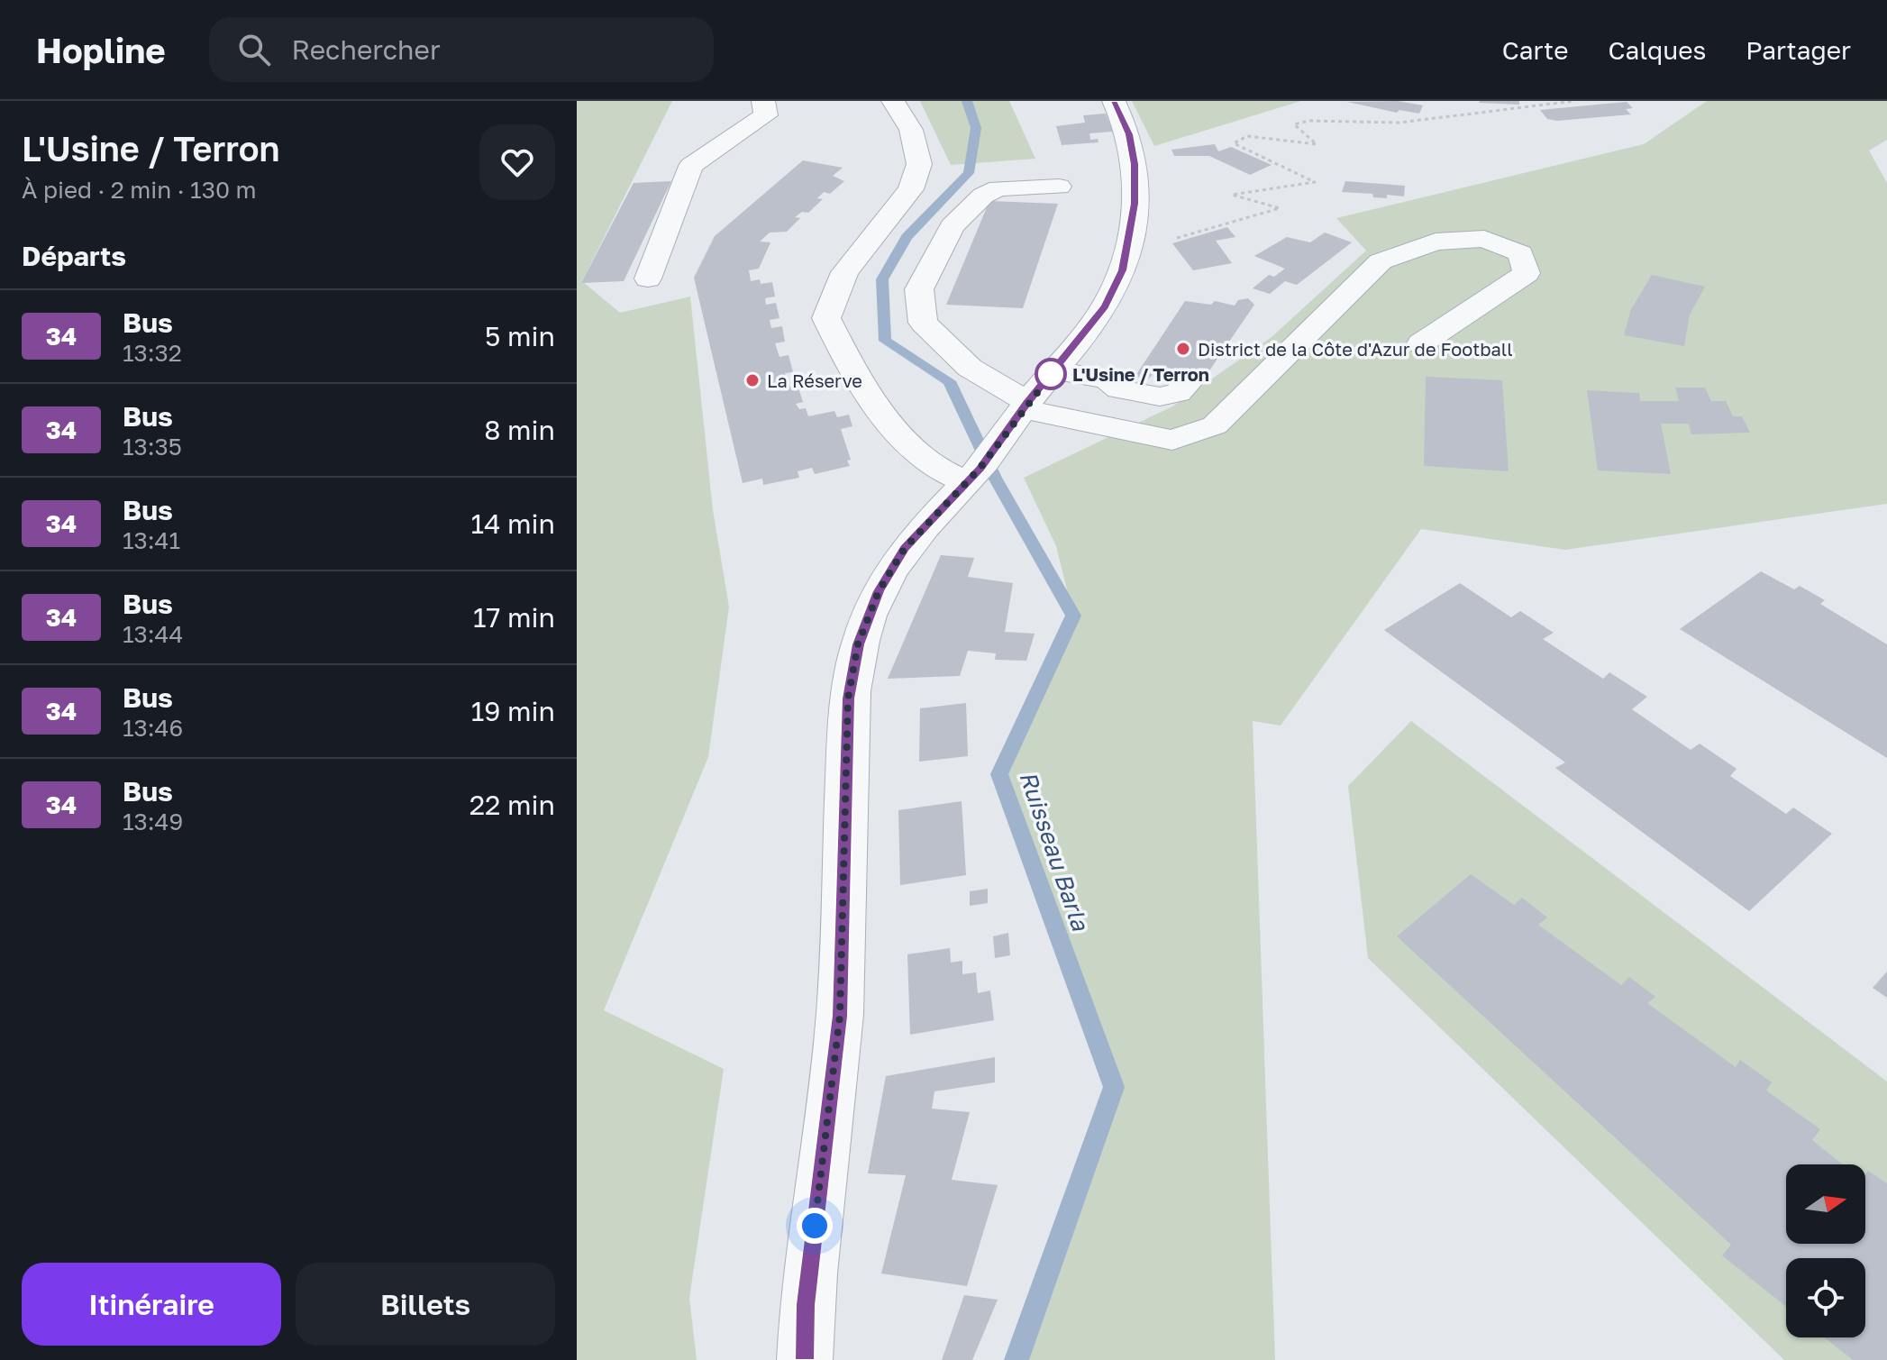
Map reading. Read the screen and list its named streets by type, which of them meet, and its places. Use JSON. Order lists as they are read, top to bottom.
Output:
{
  "water": ["Ruisseau Barla"],
  "places": ["District de la Côte d'Azur de Football", "L'Usine / Terron", "La Réserve"],
  "lines": ["bus line 34"],
  "north": "right",
  "page": {
    "header": "Hopline",
    "search": "Rechercher",
    "nav": ["Carte", "Calques", "Partager"],
    "heading": [
      ["L'Usine / Terron", "À pied · 2 min · 130 m"],
      "Départs"
    ],
    "list": [
      {
        "mark": "34",
        "name": "Bus",
        "note": "13:32",
        "value": "5 min"
      },
      {
        "mark": "34",
        "name": "Bus",
        "note": "13:35",
        "value": "8 min"
      },
      {
        "mark": "34",
        "name": "Bus",
        "note": "13:41",
        "value": "14 min"
      },
      {
        "mark": "34",
        "name": "Bus",
        "note": "13:44",
        "value": "17 min"
      },
      {
        "mark": "34",
        "name": "Bus",
        "note": "13:46",
        "value": "19 min"
      },
      {
        "mark": "34",
        "name": "Bus",
        "note": "13:49",
        "value": "22 min"
      }
    ],
    "buttons": ["Itinéraire", "Billets"]
  }
}
